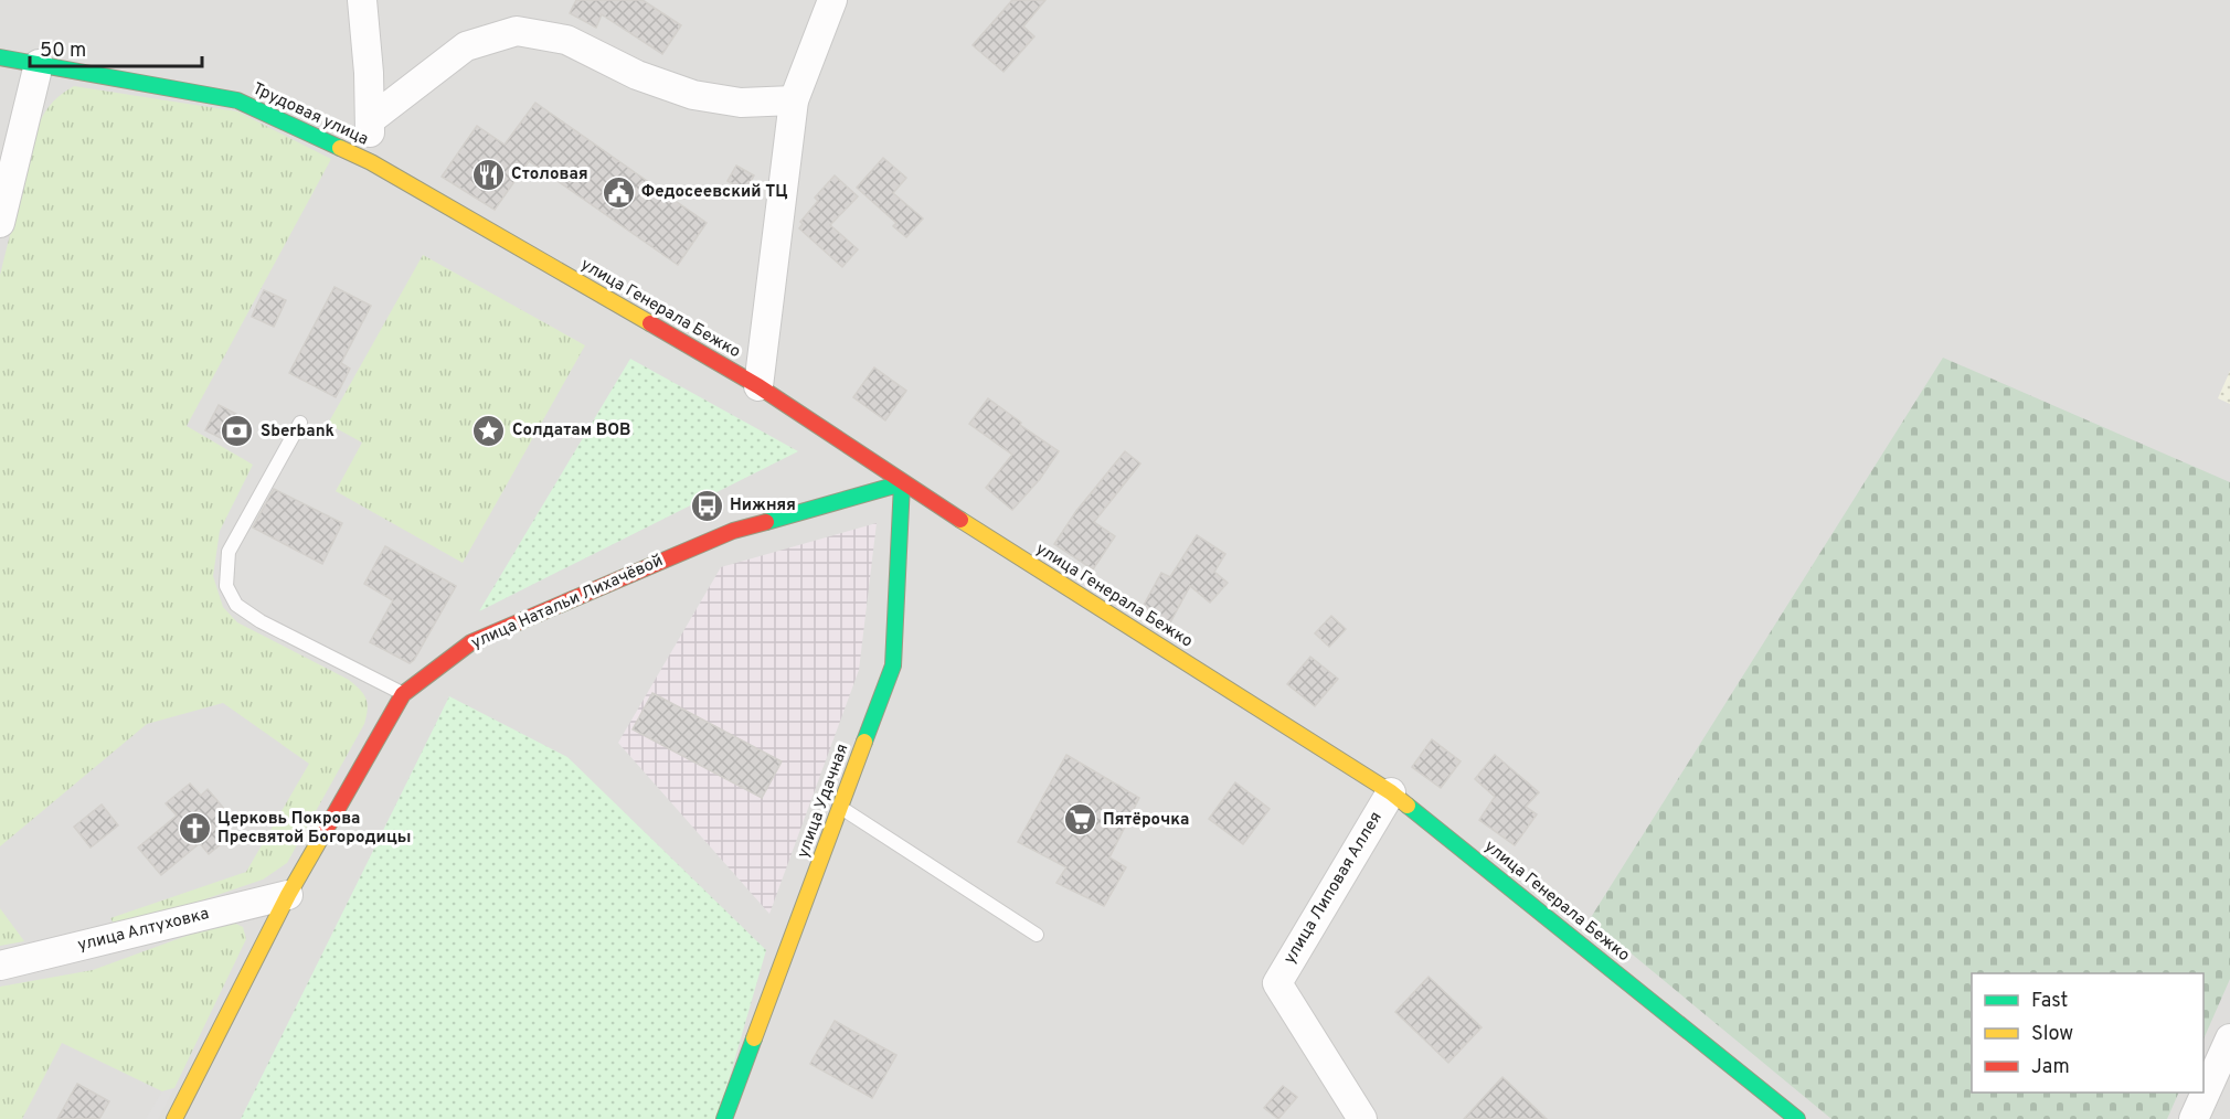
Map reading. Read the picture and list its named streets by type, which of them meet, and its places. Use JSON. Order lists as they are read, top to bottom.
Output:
{
  "streets": {
    "street": [
      "Трудовая улица",
      "улица Генерала Бежко",
      "улица Натальи Лихачёвой",
      "улица Удачная",
      "улица Липовая Аллея",
      "улица Алтуховка"
    ]
  },
  "crossings": [
    ["Трудовая улица", "улица Генерала Бежко"],
    ["улица Генерала Бежко", "улица Натальи Лихачёвой"],
    ["улица Генерала Бежко", "улица Удачная"],
    ["улица Генерала Бежко", "улица Липовая Аллея"],
    ["улица Натальи Лихачёвой", "улица Удачная"],
    ["улица Натальи Лихачёвой", "улица Алтуховка"]
  ],
  "places": {
    "restaurant": ["Столовая"],
    "public building": ["Федосеевский ТЦ"],
    "place": ["Солдатам ВОВ"],
    "bank": ["Sberbank"],
    "bus stop": ["Нижняя"],
    "supermarket": ["Пятёрочка"],
    "church": ["Церковь Покрова Пресвятой Богородицы"]
  },
  "legend": ["Fast", "Slow", "Jam"],
  "scale_bar": "50 m"
}
